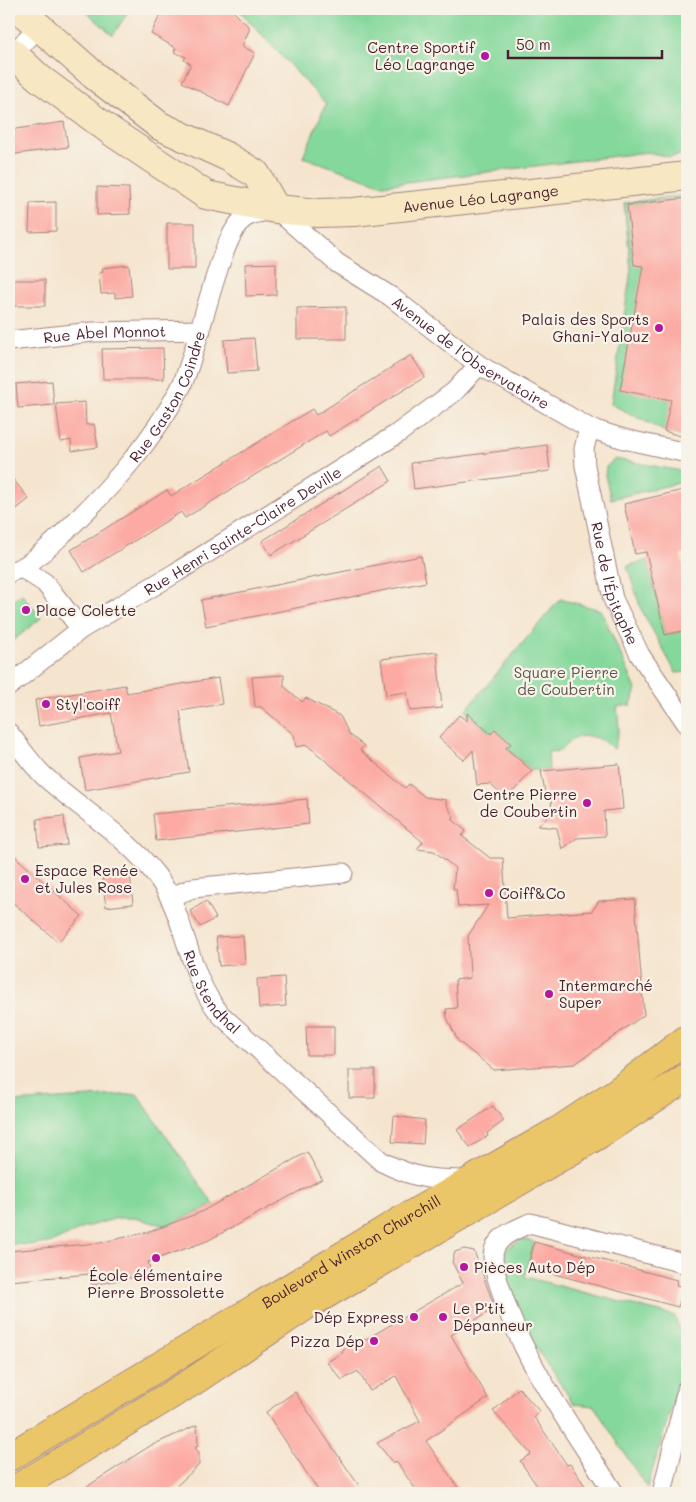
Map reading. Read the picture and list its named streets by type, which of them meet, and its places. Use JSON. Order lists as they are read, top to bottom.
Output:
{
  "streets": {
    "main road": ["Avenue Léo Lagrange", "Boulevard Winston Churchill"],
    "street": [
      "Rue Abel Monnot",
      "Avenue de l'Observatoire",
      "Rue Gaston Coindre",
      "Rue Henri Sainte-Claire Deville",
      "Rue de l'Épitaphe",
      "Rue Stendhal"
    ]
  },
  "crossings": [
    ["Avenue Léo Lagrange", "Avenue de l'Observatoire"],
    ["Avenue Léo Lagrange", "Rue Gaston Coindre"],
    ["Rue Abel Monnot", "Rue Gaston Coindre"],
    ["Avenue de l'Observatoire", "Rue Gaston Coindre"],
    ["Avenue de l'Observatoire", "Rue Henri Sainte-Claire Deville"],
    ["Avenue de l'Observatoire", "Rue de l'Épitaphe"],
    ["Rue Stendhal", "Boulevard Winston Churchill"]
  ],
  "parks": ["Square Pierre de Coubertin"],
  "places": [
    "Centre Sportif Léo Lagrange",
    "Palais des Sports Ghani-Yalouz",
    "Place Colette",
    "Styl'coiff",
    "Centre Pierre de Coubertin",
    "Espace Renée et Jules Rose",
    "Coiff&Co",
    "Intermarché Super",
    "École élémentaire Pierre Brossolette",
    "Pièces Auto Dép",
    "Dép Express",
    "Le P'tit Dépanneur",
    "Pizza Dép"
  ],
  "scale_bar": "50 m"
}
